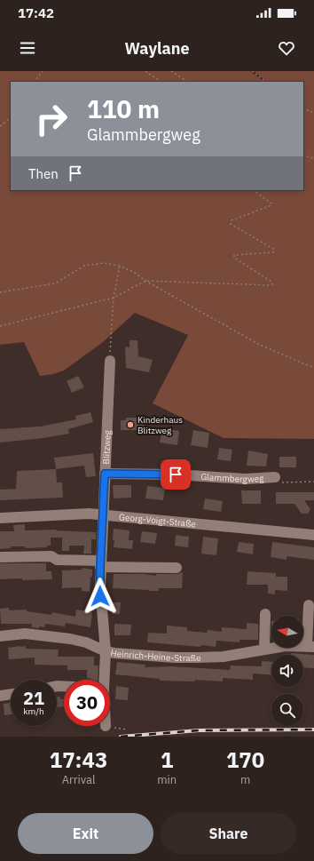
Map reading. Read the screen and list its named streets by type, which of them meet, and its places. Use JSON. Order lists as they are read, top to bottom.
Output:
{
  "streets": {
    "street": [
      "Blitzweg",
      "Glammbergweg",
      "Georg-Voigt-Straße",
      "Heinrich-Heine-Straße"
    ]
  },
  "crossings": [
    ["Blitzweg", "Glammbergweg"],
    ["Blitzweg", "Georg-Voigt-Straße"],
    ["Blitzweg", "Heinrich-Heine-Straße"]
  ],
  "places": ["Kinderhaus Blitzweg"],
  "north": "left",
  "page": {
    "status": "17:42",
    "header": "Waylane",
    "turn": ["110 m", "Glammbergweg"],
    "then": "Then",
    "speed": "21 km/h",
    "limit": "30",
    "eta": [
      "17:43",
      "Arrival",
      "1",
      "min",
      "170",
      "m"
    ],
    "buttons": ["Exit", "Share"]
  }
}
